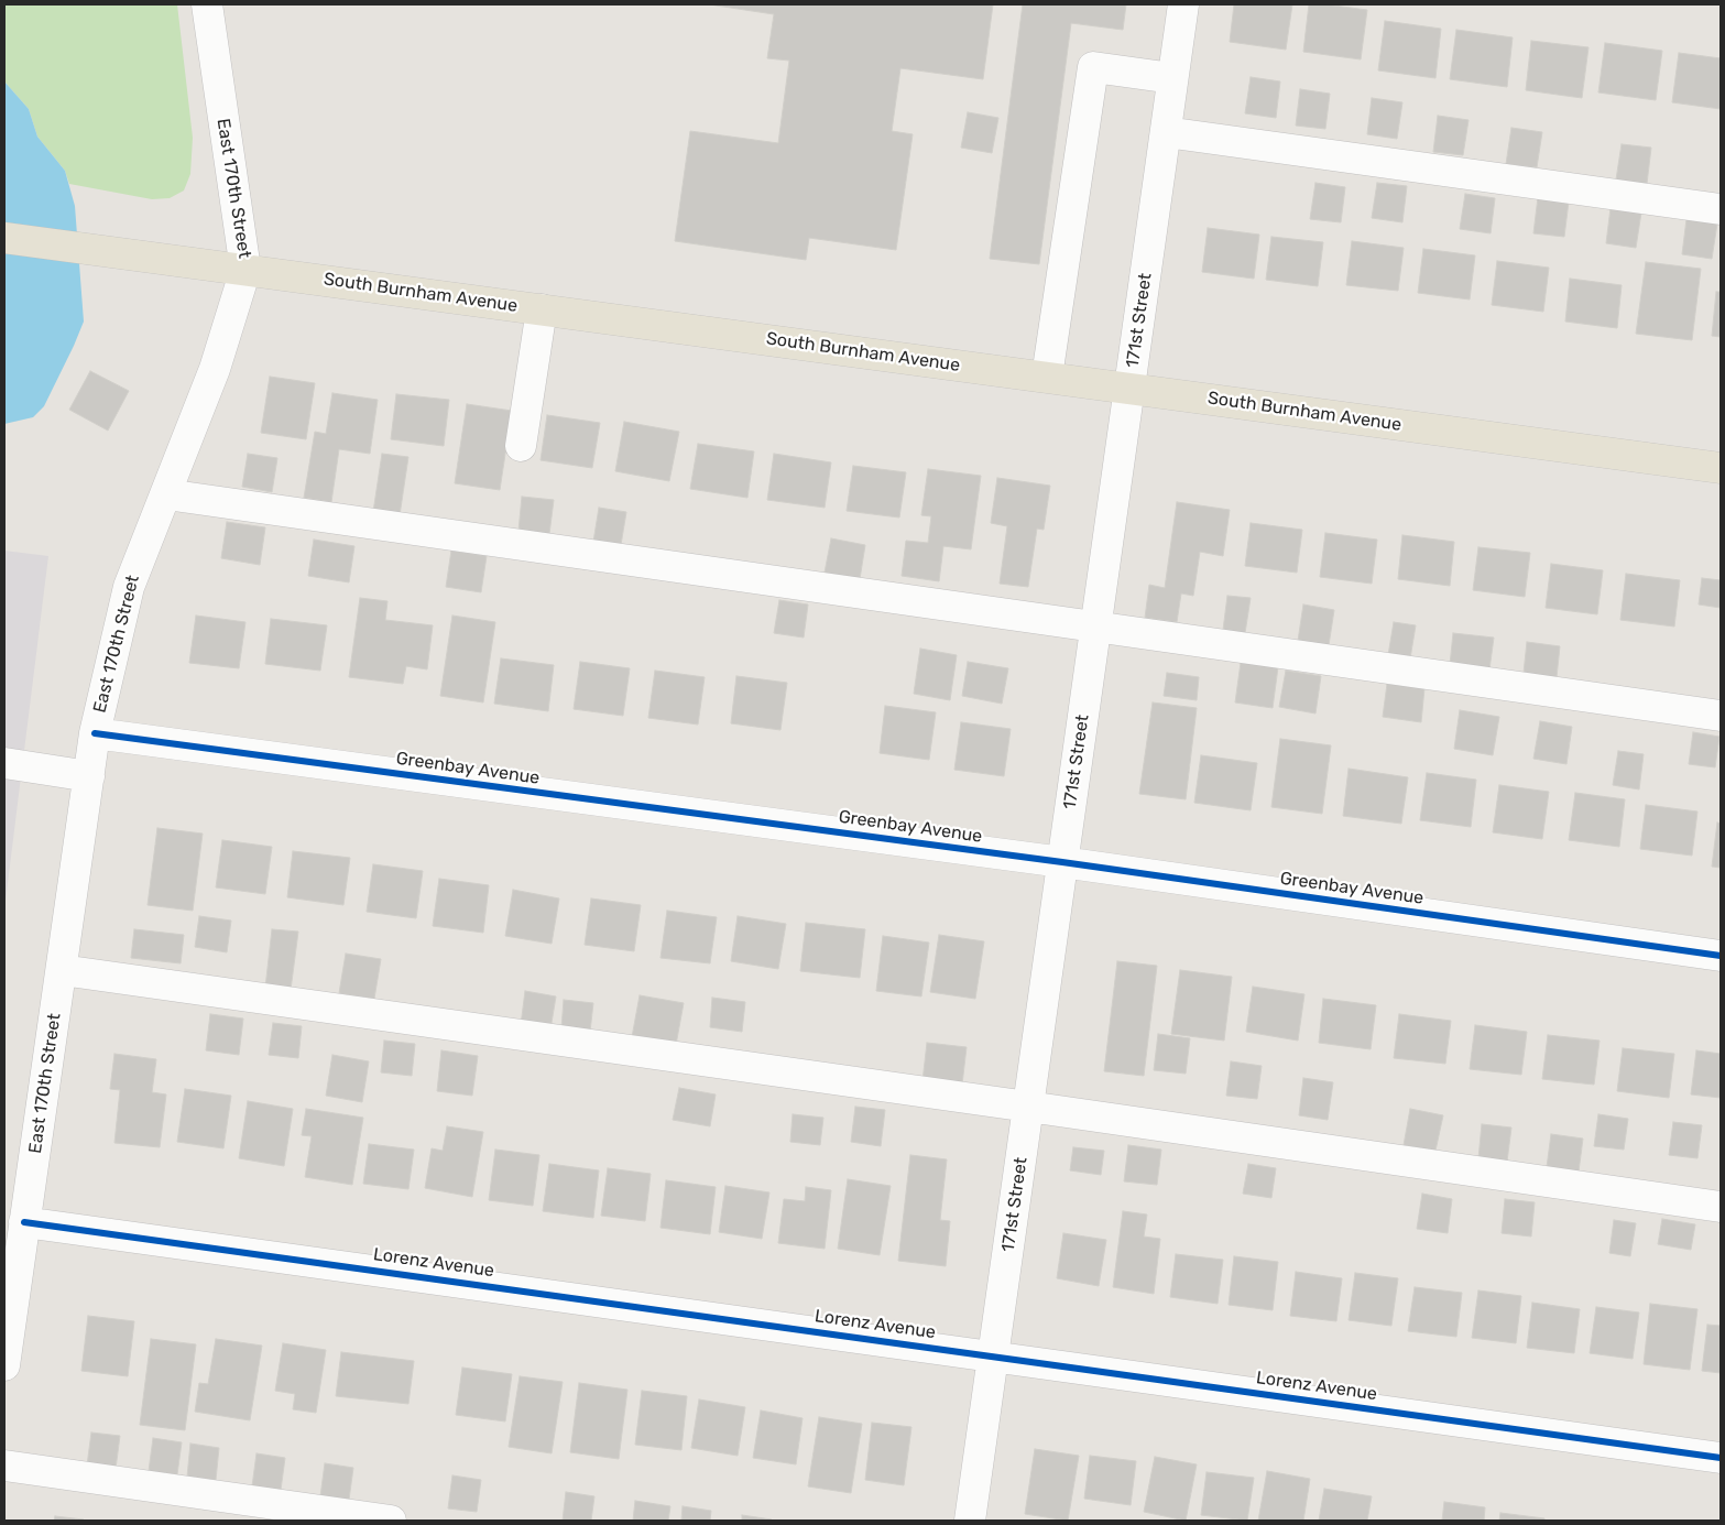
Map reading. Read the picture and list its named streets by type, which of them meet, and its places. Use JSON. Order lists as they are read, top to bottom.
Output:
{
  "streets": {
    "main road": ["South Burnham Avenue"],
    "street": [
      "East 170th Street",
      "171st Street",
      "Greenbay Avenue",
      "Lorenz Avenue"
    ]
  },
  "crossings": [
    ["East 170th Street", "South Burnham Avenue"],
    ["East 170th Street", "Greenbay Avenue"],
    ["East 170th Street", "Lorenz Avenue"],
    ["South Burnham Avenue", "171st Street"],
    ["171st Street", "Greenbay Avenue"],
    ["171st Street", "Lorenz Avenue"]
  ]
}
